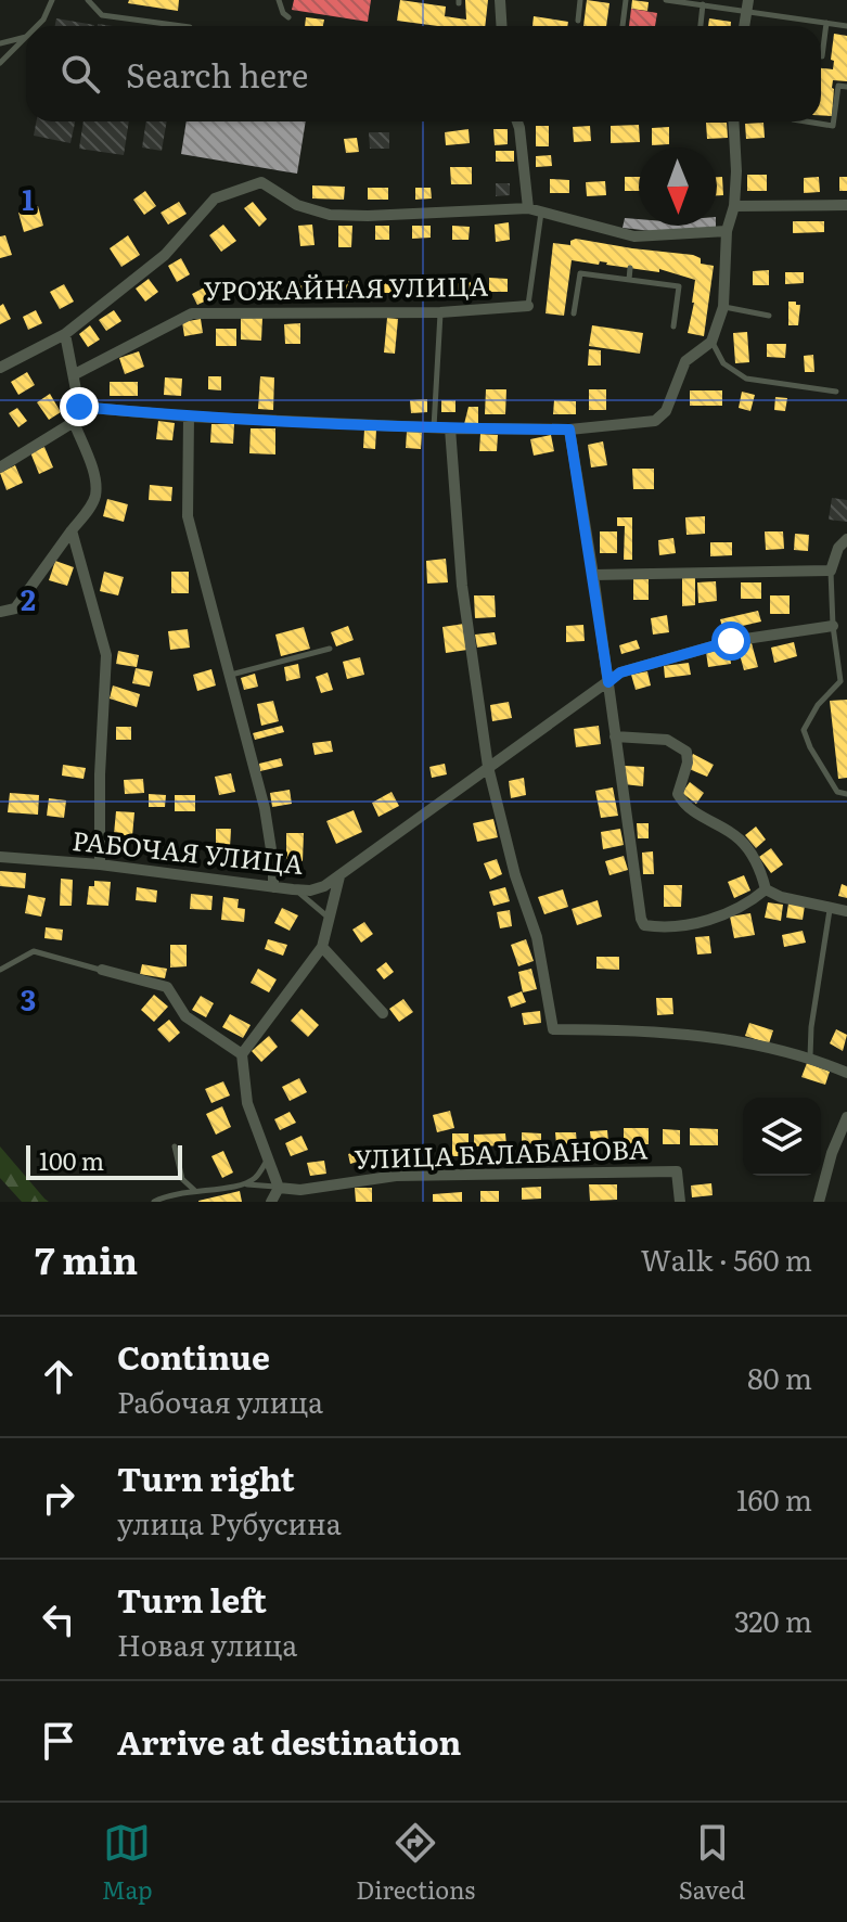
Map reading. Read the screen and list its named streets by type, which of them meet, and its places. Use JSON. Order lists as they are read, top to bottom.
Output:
{
  "streets": {
    "street": ["УРОЖАЙНАЯ УЛИЦА", "РАБОЧАЯ УЛИЦА", "УЛИЦА БАЛАБАНОВА"]
  },
  "scale_bar": "100 m",
  "north": "bottom",
  "page": {
    "search": "Search here",
    "scale": "100 m",
    "heading": ["7 min", "Walk · 560 m"],
    "list": [
      ["Continue", "Рабочая улица", "80 m"],
      ["Turn right", "улица Рубусина", "160 m"],
      ["Turn left", "Новая улица", "320 m"],
      "Arrive at destination"
    ],
    "nav": ["Map", "Directions", "Saved"]
  },
  "grid": {
    "rows": ["1", "2", "3"]
  }
}
